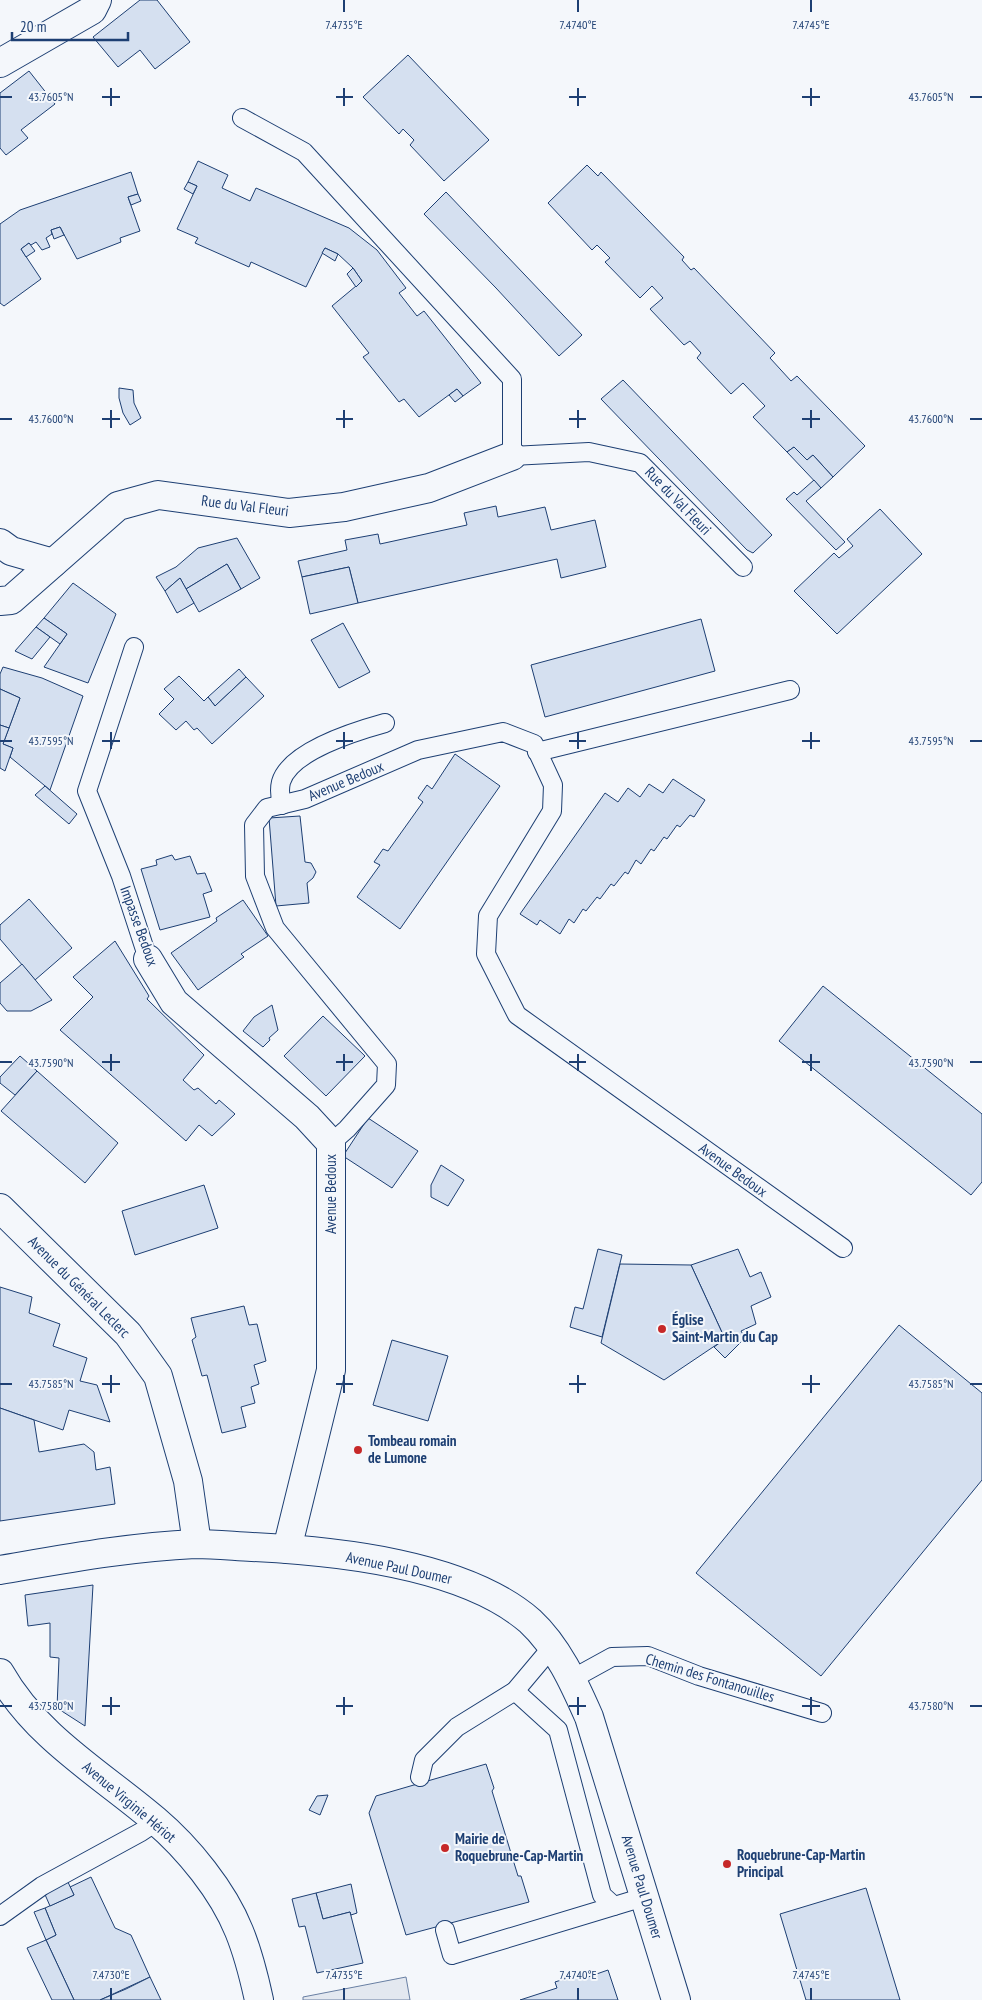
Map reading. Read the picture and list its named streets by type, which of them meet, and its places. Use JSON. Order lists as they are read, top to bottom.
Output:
{
  "streets": {
    "street": [
      "Rue du Val Fleuri",
      "Avenue Bedoux",
      "Impasse Bedoux",
      "Avenue du Général Leclerc",
      "Avenue Paul Doumer",
      "Avenue Virginie Hériot"
    ],
    "lane": ["Chemin des Fontanouilles"]
  },
  "crossings": [
    ["Avenue Bedoux", "Impasse Bedoux"],
    ["Avenue Bedoux", "Avenue Paul Doumer"],
    ["Avenue du Général Leclerc", "Avenue Paul Doumer"],
    ["Avenue Paul Doumer", "Chemin des Fontanouilles"]
  ],
  "places": [
    "Église Saint-Martin du Cap",
    "Tombeau romain de Lumone",
    "Mairie de Roquebrune-Cap-Martin",
    "Roquebrune-Cap-Martin Principal"
  ],
  "scale_bar": "20 m",
  "coordinates": [
    "7.4735°E",
    "7.4740°E",
    "7.4745°E",
    "43.7605°N",
    "43.7600°N",
    "43.7595°N",
    "43.7590°N",
    "43.7585°N",
    "43.7580°N",
    "7.4730°E"
  ]
}
